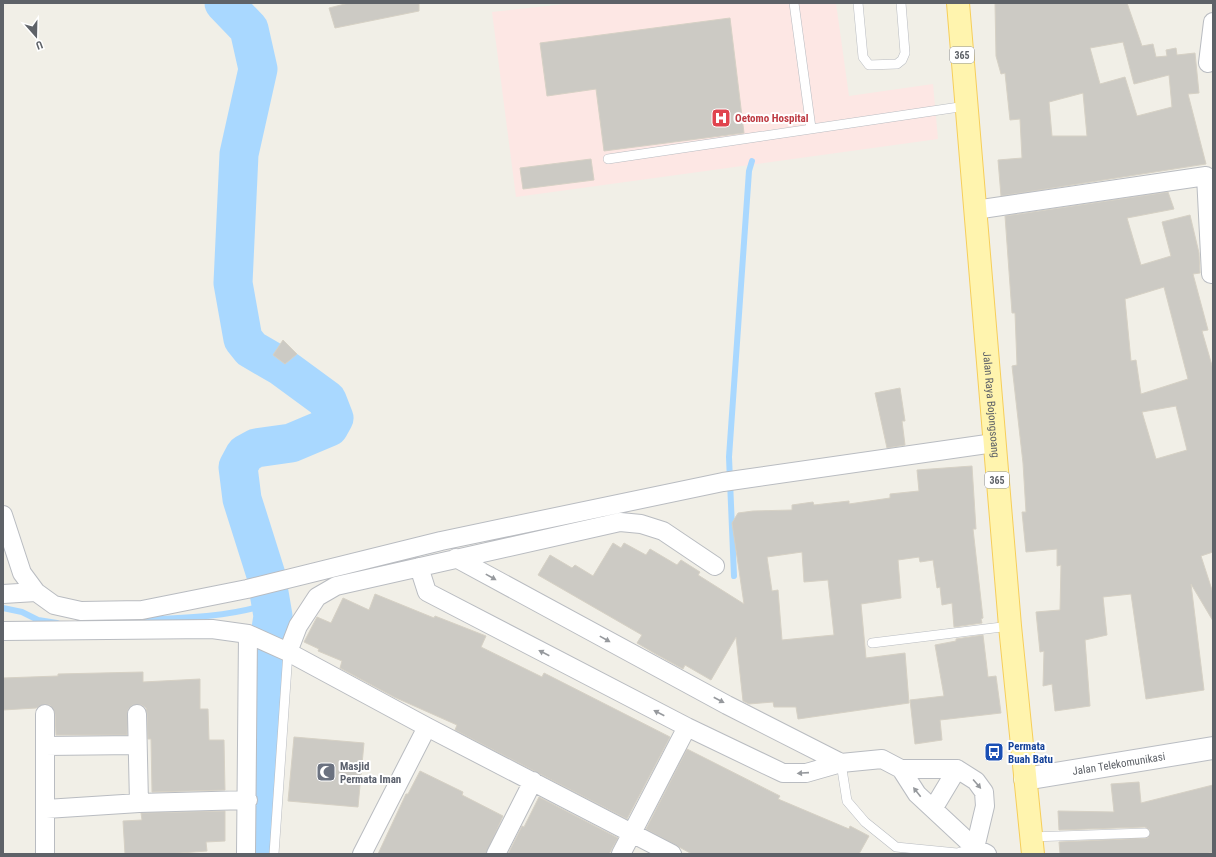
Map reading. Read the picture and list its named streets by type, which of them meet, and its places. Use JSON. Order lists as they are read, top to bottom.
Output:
{
  "streets": {
    "main road": ["365", "Jalan Raya Bojongsoang"],
    "street": ["Jalan Telekomunikasi"]
  },
  "crossings": [
    ["Jalan Raya Bojongsoang", "Jalan Telekomunikasi"]
  ],
  "places": {
    "hospital": ["Oetomo Hospital"],
    "bus stop": ["Permata Buah Batu"],
    "mosque": ["Masjid Permata Iman"]
  },
  "north": "bottom"
}
